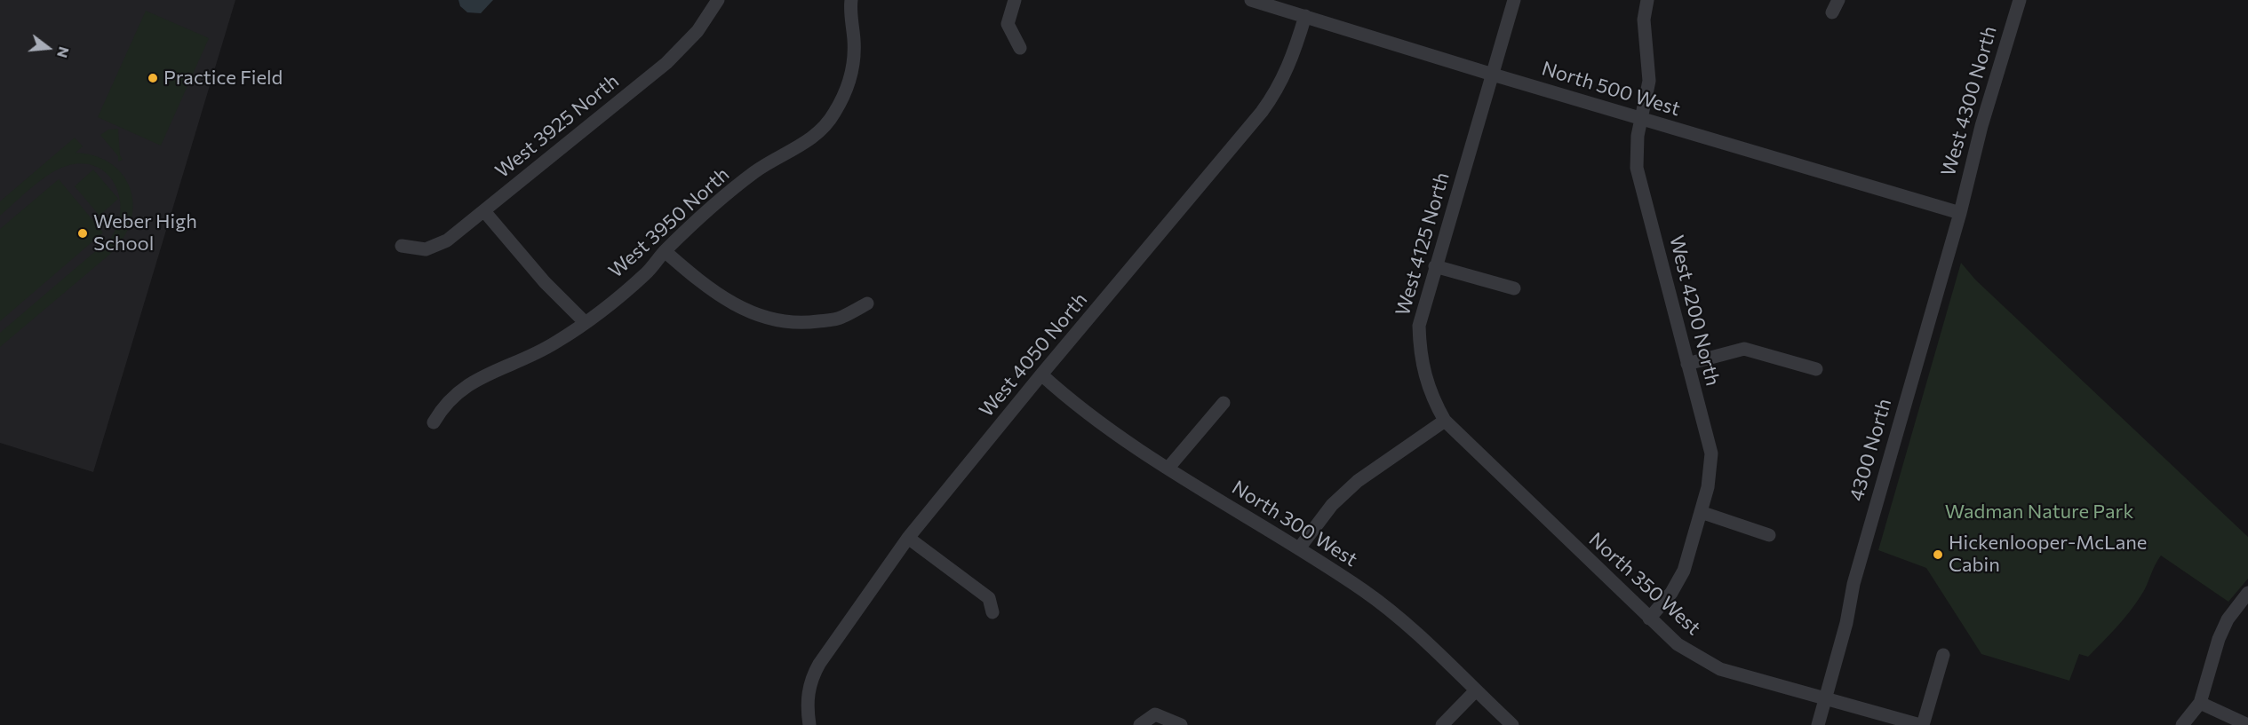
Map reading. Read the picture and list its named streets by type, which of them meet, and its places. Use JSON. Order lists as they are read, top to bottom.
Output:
{
  "streets": {
    "street": [
      "North 500 West",
      "West 4300 North",
      "West 3925 North",
      "West 3950 North",
      "West 4125 North",
      "West 4200 North",
      "West 4050 North",
      "4300 North",
      "North 300 West",
      "North 350 West"
    ]
  },
  "crossings": [
    ["North 500 West", "West 4300 North"],
    ["North 500 West", "West 4125 North"],
    ["North 500 West", "West 4200 North"],
    ["North 500 West", "West 4050 North"],
    ["North 500 West", "4300 North"],
    ["West 4300 North", "4300 North"],
    ["West 4125 North", "North 350 West"],
    ["West 4200 North", "North 350 West"],
    ["West 4050 North", "North 300 West"],
    ["4300 North", "North 350 West"]
  ],
  "parks": ["Wadman Nature Park"],
  "places": ["Practice Field", "Weber High School", "Hickenlooper-McLane Cabin"],
  "north": "right"
}
